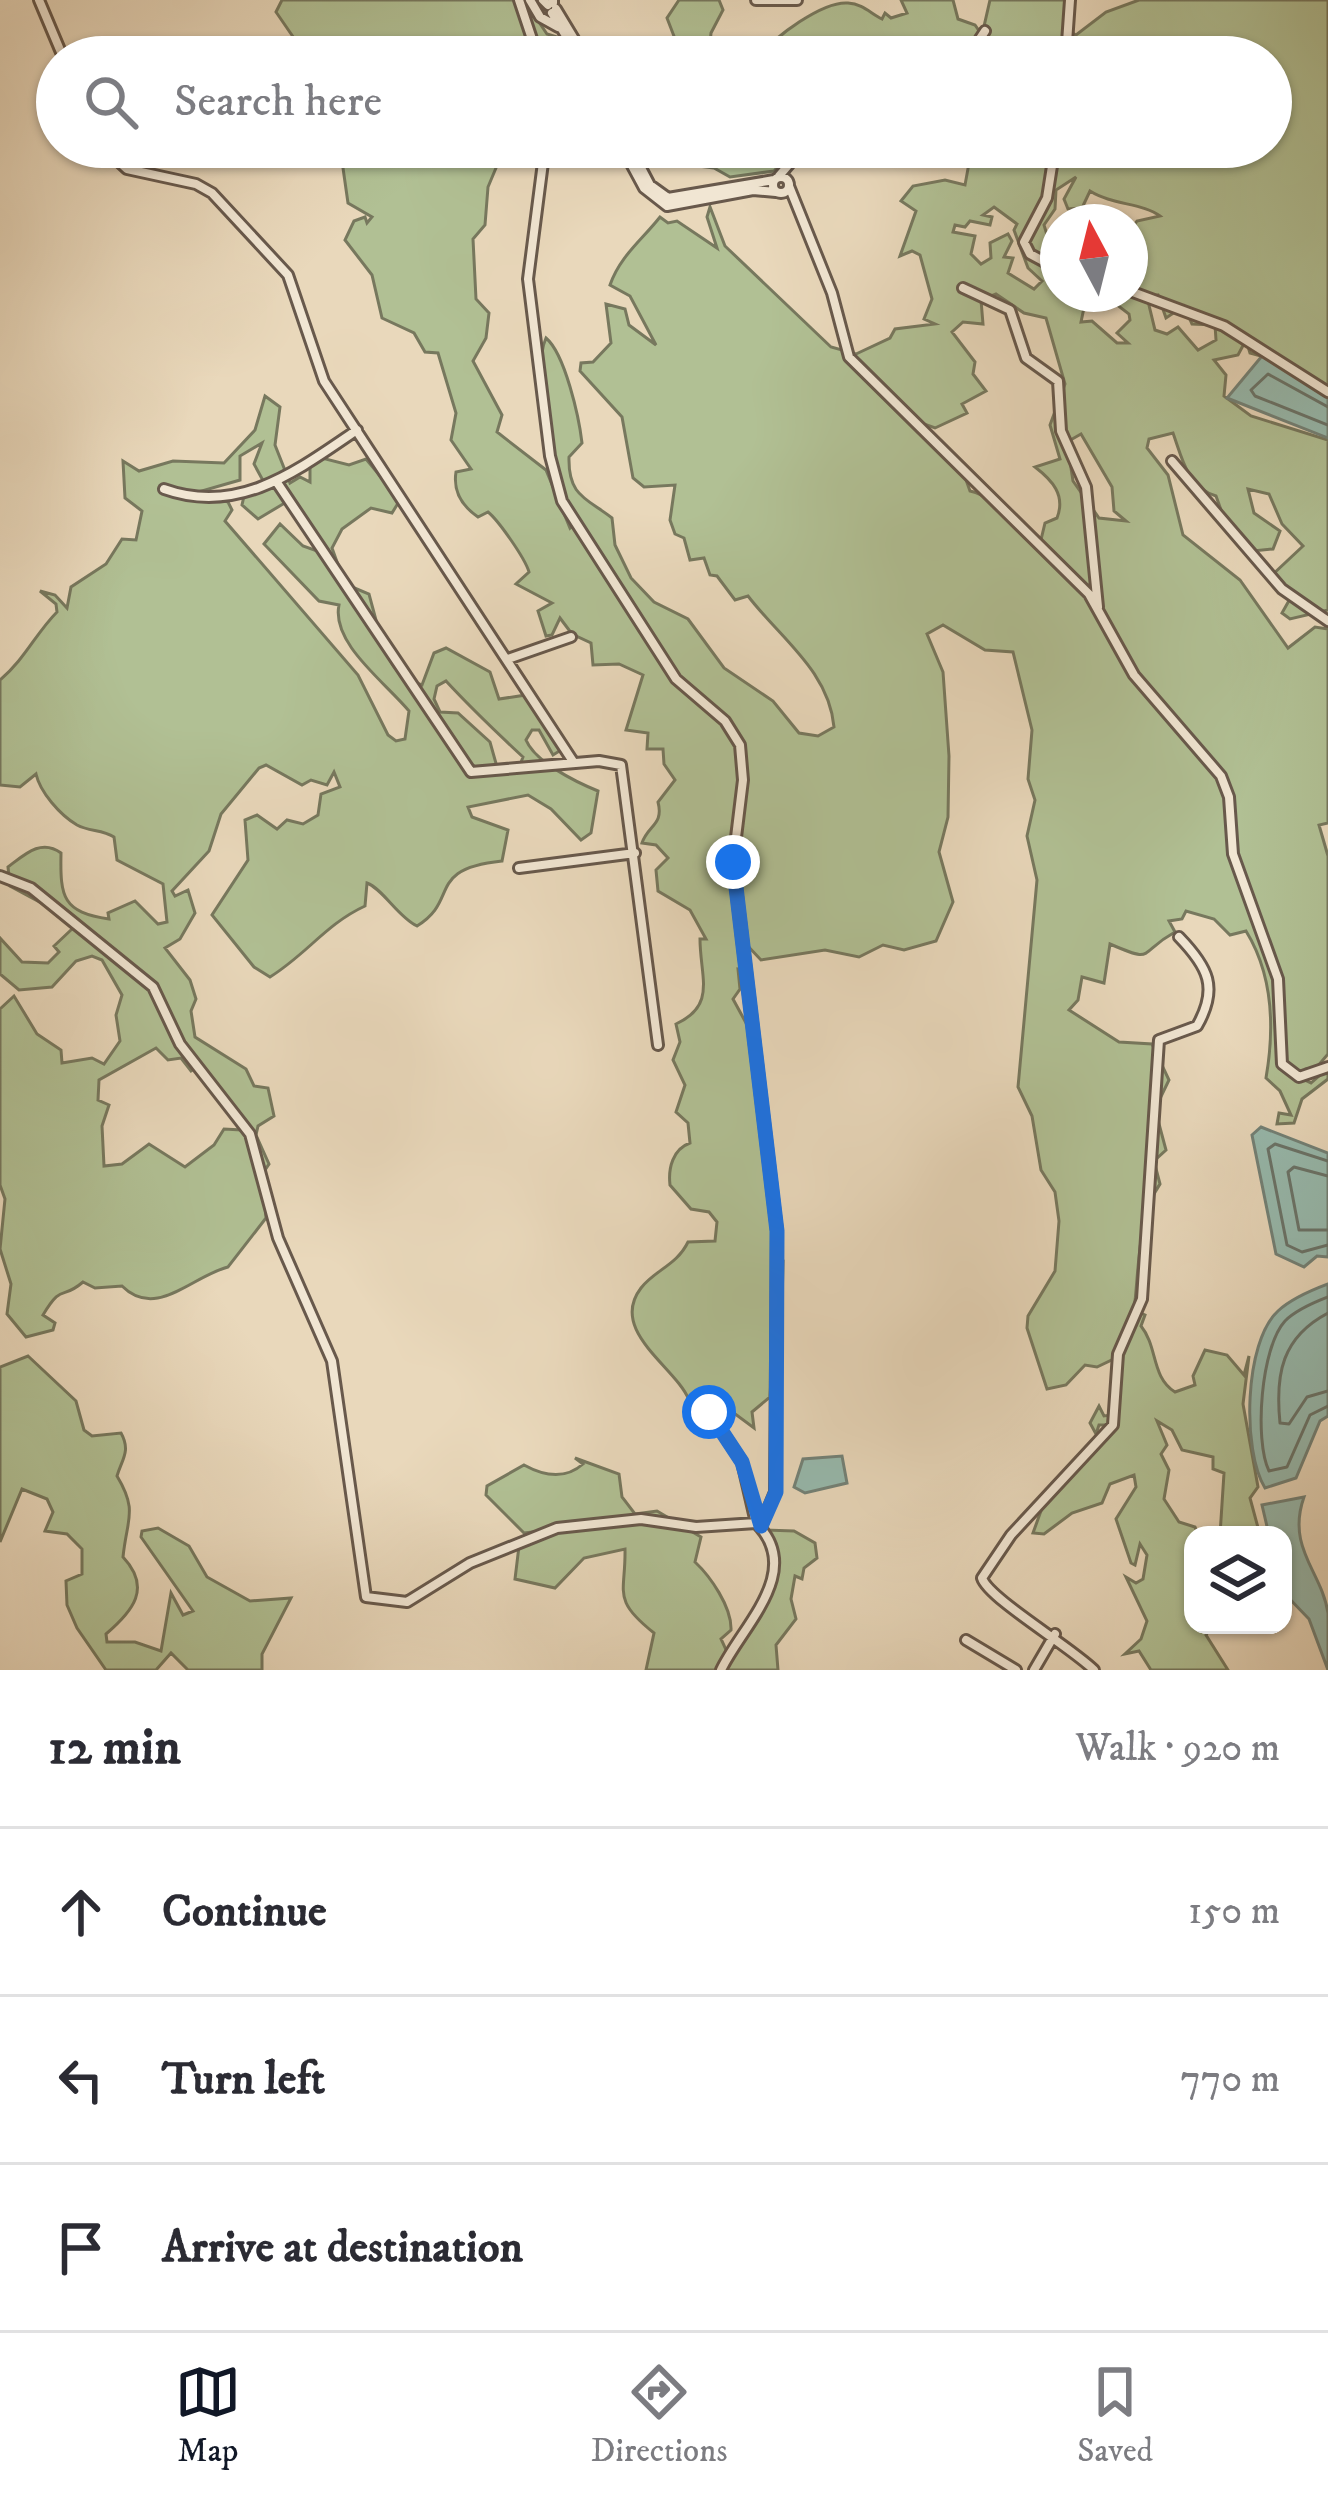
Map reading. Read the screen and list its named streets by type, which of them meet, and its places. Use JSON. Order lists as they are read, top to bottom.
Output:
{
  "north": "top",
  "page": {
    "search": "Search here",
    "heading": ["12 min", "Walk · 920 m"],
    "list": [
      ["Continue", "150 m"],
      ["Turn left", "770 m"],
      "Arrive at destination"
    ],
    "nav": ["Map", "Directions", "Saved"]
  }
}
